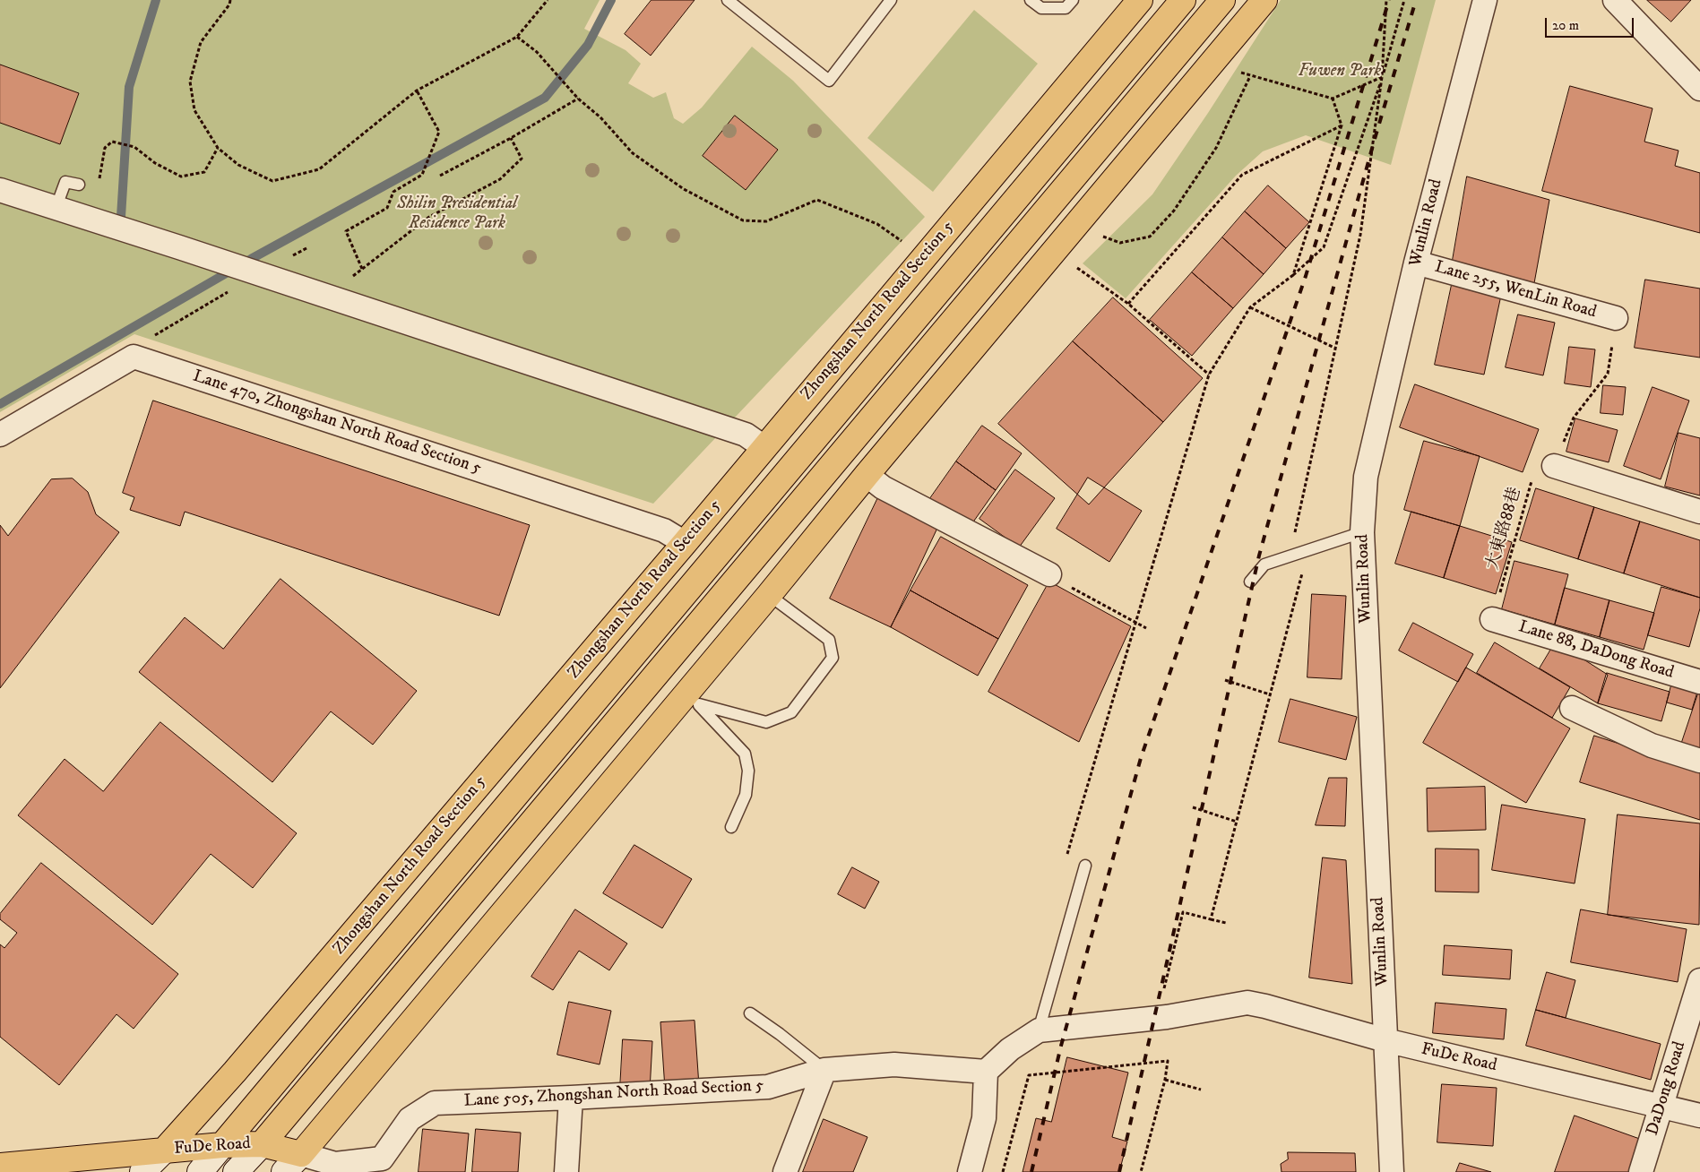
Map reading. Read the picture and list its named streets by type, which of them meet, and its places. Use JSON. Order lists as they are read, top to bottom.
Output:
{
  "streets": {
    "main road": ["Zhongshan North Road Section 5", "FuDe Road", "Lane 505, Zhongshan North Road Section 5"],
    "street": [
      "Wunlin Road",
      "Lane 255, WenLin Road",
      "Lane 470, Zhongshan North Road Section 5",
      "Lane 88, DaDong Road",
      "DaDong Road"
    ],
    "path": ["大東路88巷"]
  },
  "crossings": [
    ["Wunlin Road", "Lane 255, WenLin Road"],
    ["Wunlin Road", "FuDe Road"],
    ["Zhongshan North Road Section 5", "Lane 470, Zhongshan North Road Section 5"],
    ["Zhongshan North Road Section 5", "FuDe Road"],
    ["大東路88巷", "Lane 88, DaDong Road"],
    ["FuDe Road", "DaDong Road"],
    ["FuDe Road", "Lane 505, Zhongshan North Road Section 5"]
  ],
  "parks": ["Fuwen Park", "Shilin Presidential Residence Park"],
  "scale_bar": "20 m"
}
